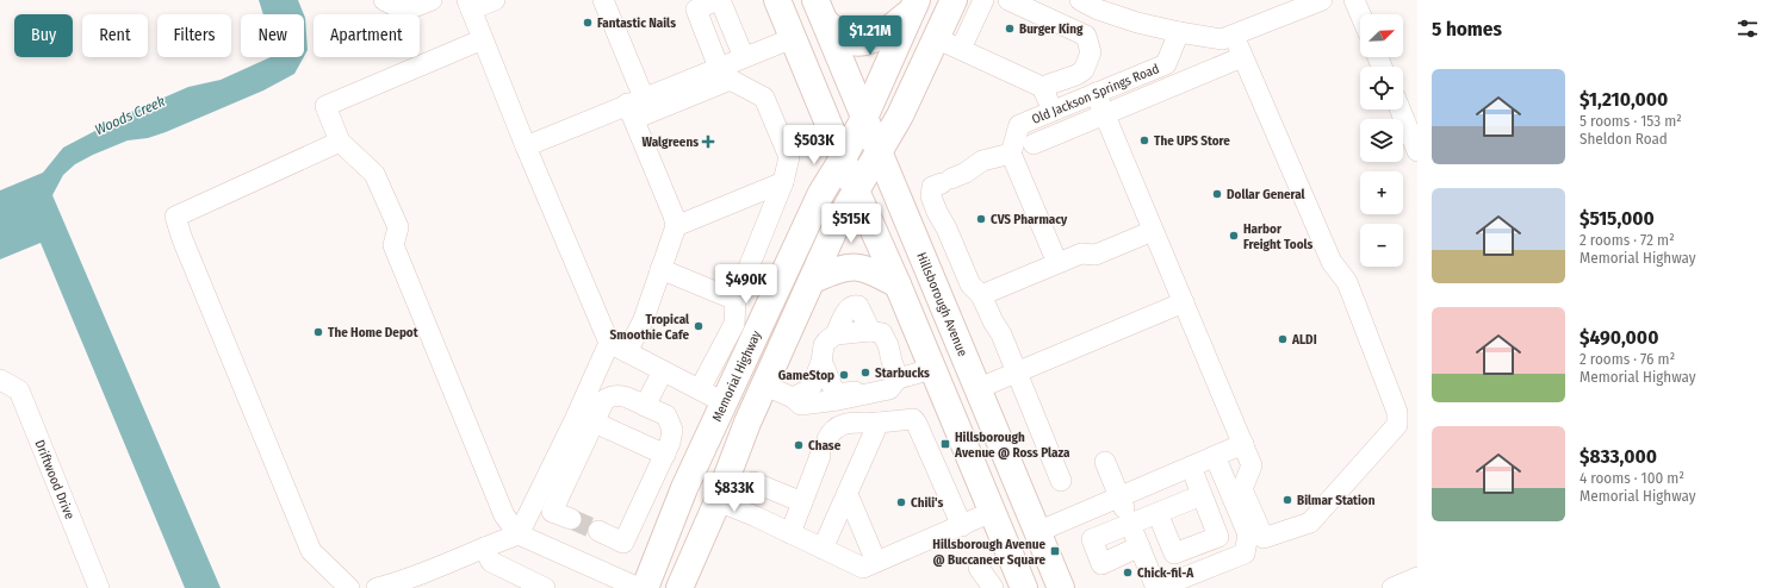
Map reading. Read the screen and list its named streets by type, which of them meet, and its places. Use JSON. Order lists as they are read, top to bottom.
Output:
{
  "streets": {
    "main road": ["Hillsborough Avenue", "Memorial Highway"],
    "street": ["Old Jackson Springs Road", "Driftwood Drive"]
  },
  "crossings": [
    ["Hillsborough Avenue", "Memorial Highway"]
  ],
  "water": ["Woods Creek"],
  "places": {
    "other": [
      "Fantastic Nails",
      "Burger King",
      "The UPS Store",
      "Dollar General",
      "CVS Pharmacy",
      "Harbor Freight Tools",
      "Tropical Smoothie Cafe",
      "The Home Depot",
      "ALDI",
      "Starbucks",
      "GameStop",
      "Chase",
      "Bilmar Station",
      "Chili's",
      "Chick-fil-A"
    ],
    "health": ["Walgreens"],
    "transit": ["Hillsborough Avenue @ Ross Plaza", "Hillsborough Avenue @ Buccaneer Square"]
  },
  "north": "top right",
  "page": {
    "heading": "5 homes",
    "map_buttons": ["+", "−"],
    "chip": [
      "Buy",
      "Rent",
      "Filters",
      "New",
      "Apartment"
    ],
    "price": [
      "$1.21M",
      "$503K",
      "$515K",
      "$490K",
      "$833K"
    ],
    "list": [
      {
        "name": "$1,210,000",
        "note": "5 rooms · 153 m² · Sheldon Road"
      },
      {
        "name": "$515,000",
        "note": "2 rooms · 72 m² · Memorial Highway"
      },
      {
        "name": "$490,000",
        "note": "2 rooms · 76 m² · Memorial Highway"
      },
      {
        "name": "$833,000",
        "note": "4 rooms · 100 m² · Memorial Highway"
      }
    ]
  }
}
